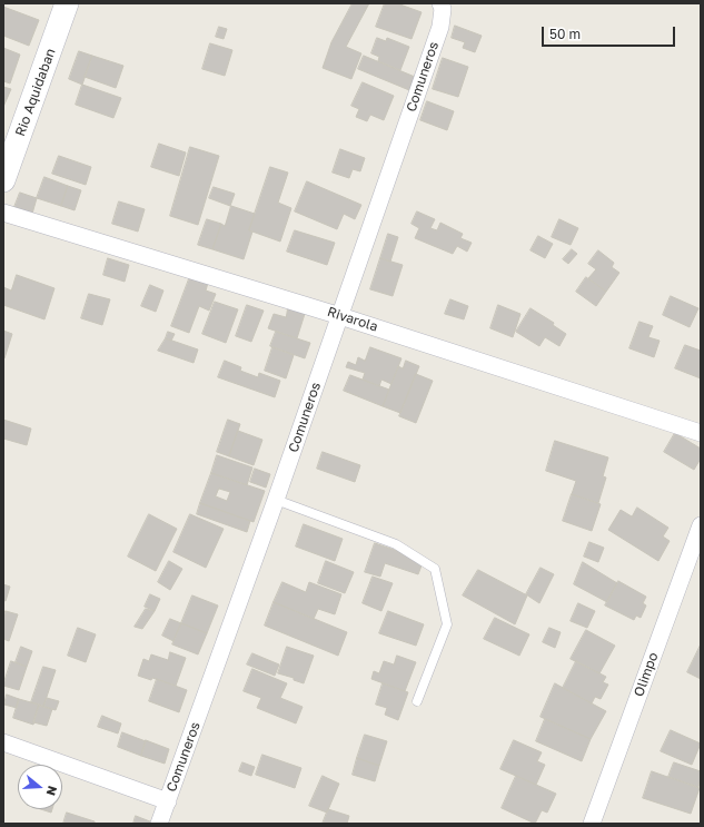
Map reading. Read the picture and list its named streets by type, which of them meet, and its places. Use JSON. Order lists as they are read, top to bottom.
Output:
{
  "streets": {
    "street": [
      "Comuneros",
      "Rio Aquidaban",
      "Rivarola",
      "Olimpo"
    ]
  },
  "crossings": [
    ["Comuneros", "Rivarola"]
  ],
  "scale_bar": "50 m",
  "north": "right"
}
